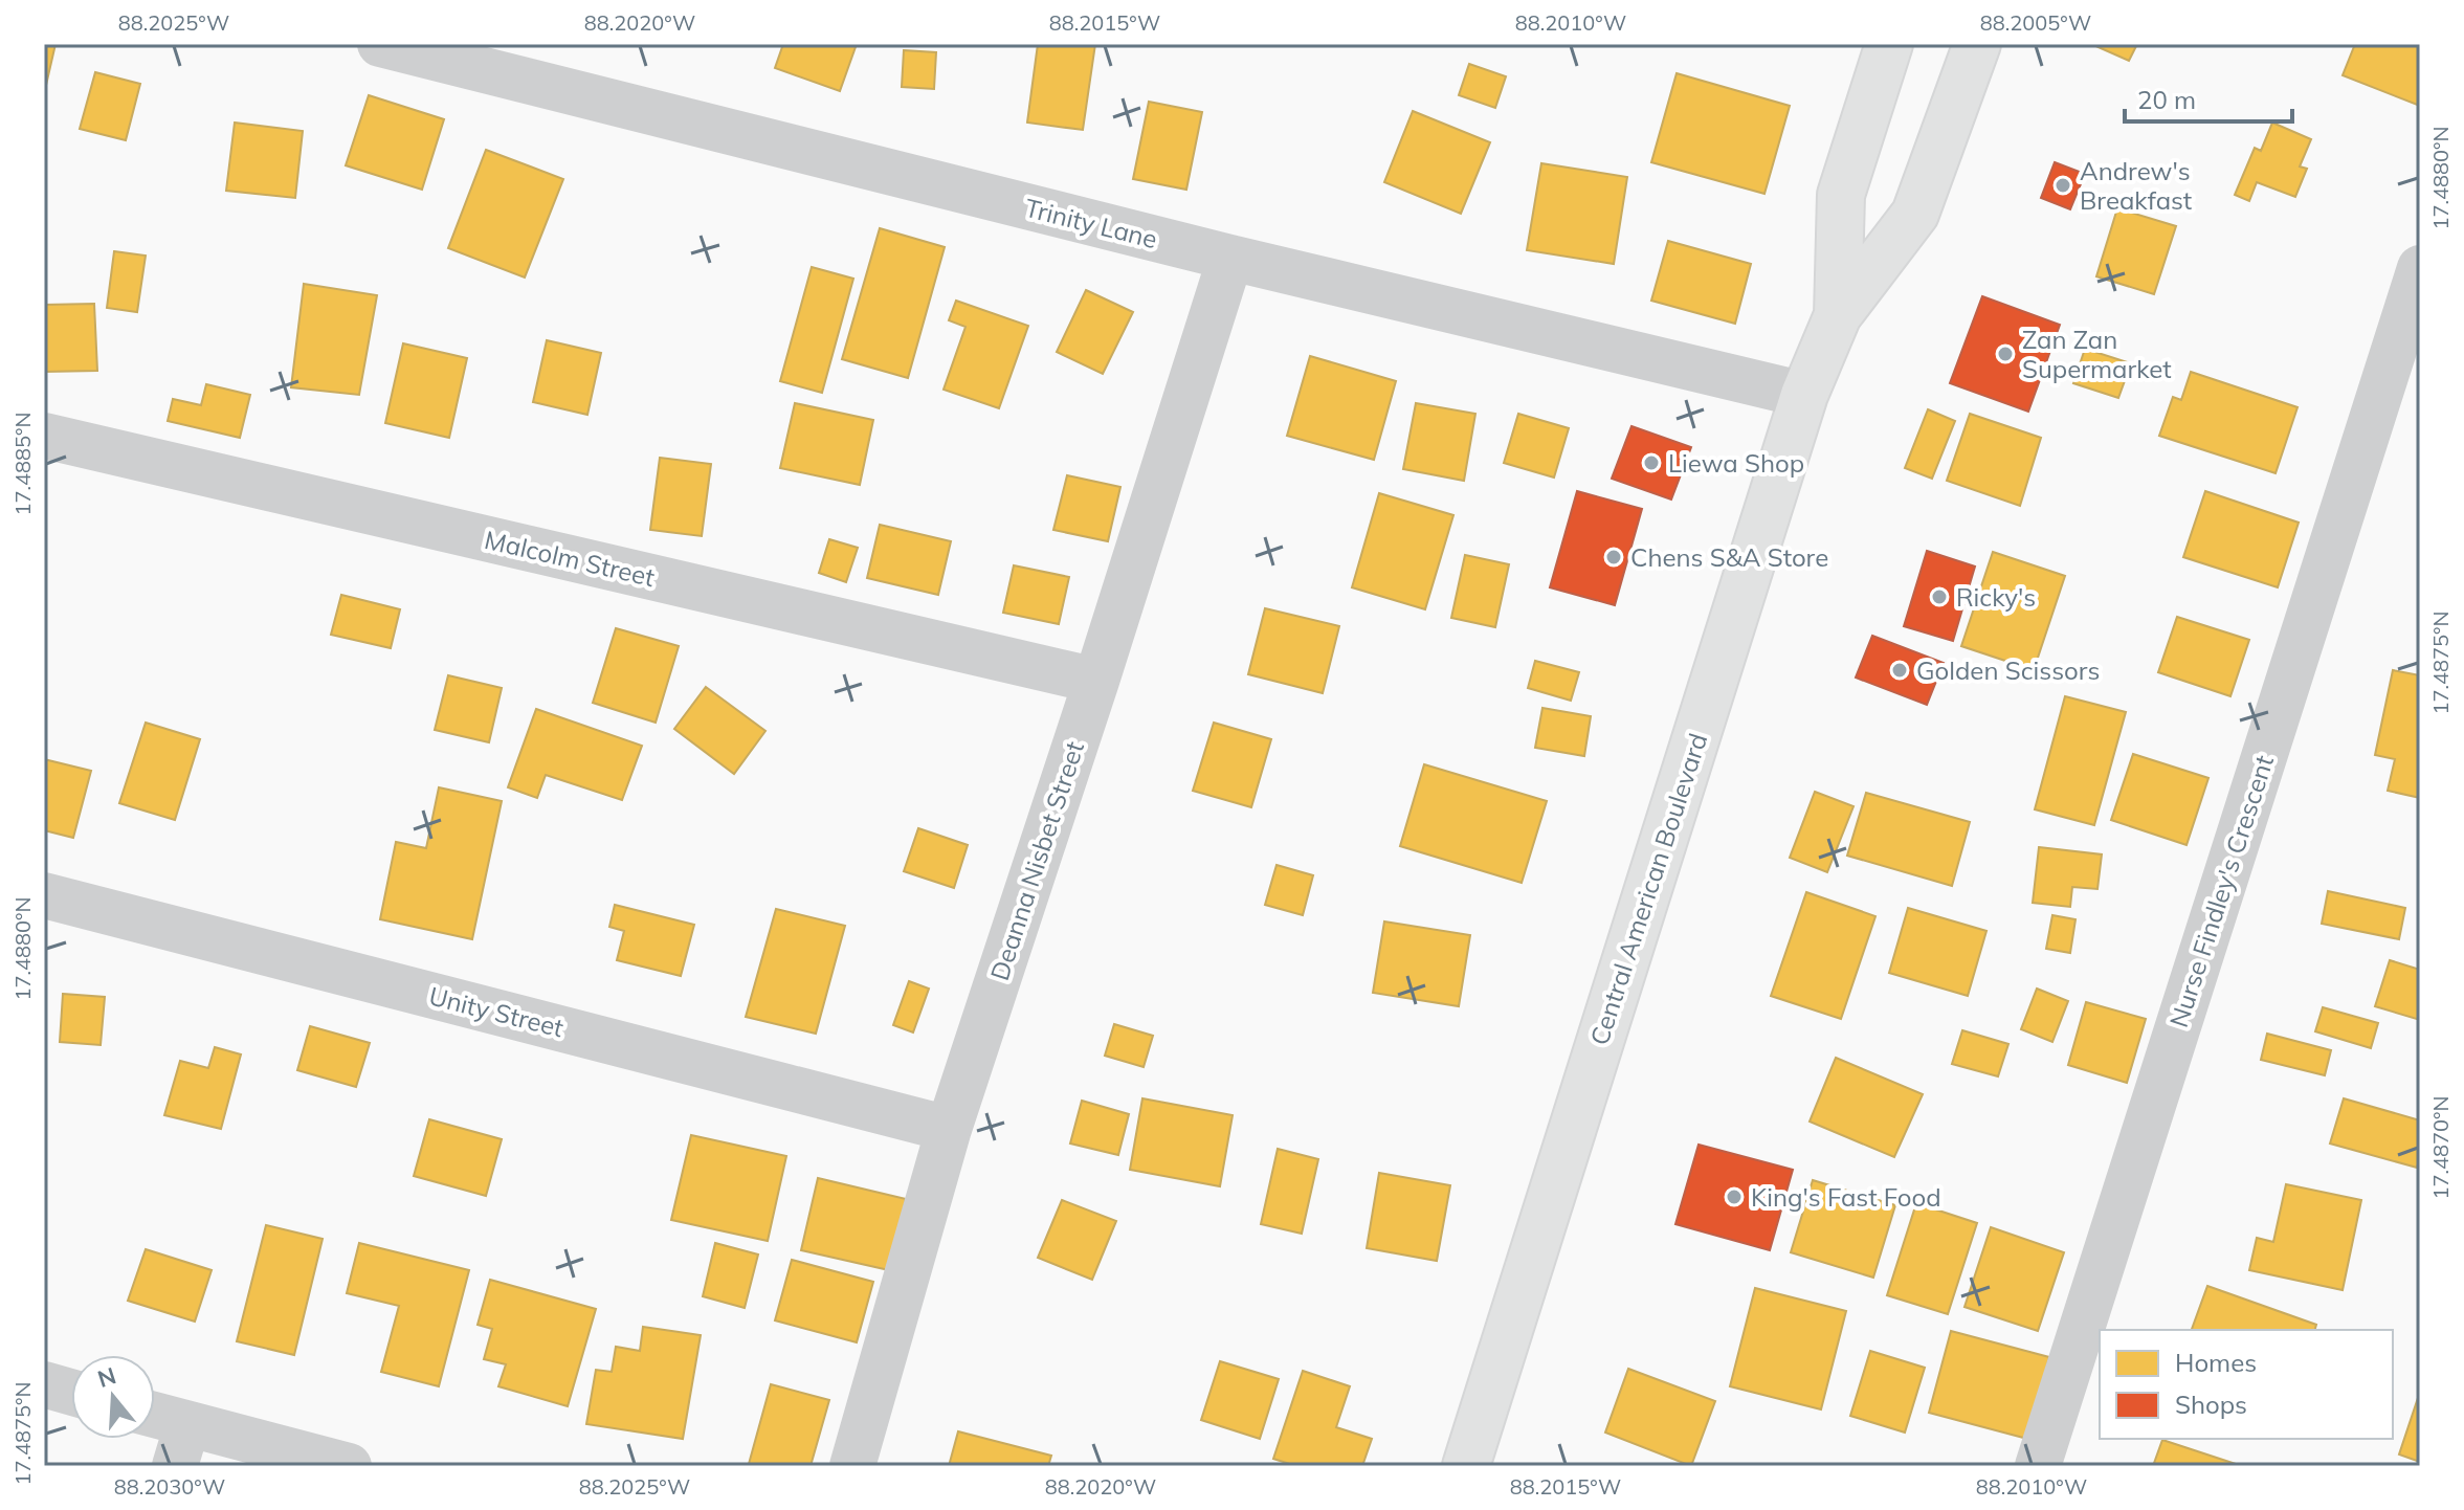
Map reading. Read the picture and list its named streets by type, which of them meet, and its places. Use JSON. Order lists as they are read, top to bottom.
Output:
{
  "streets": {
    "main road": ["Central American Boulevard"],
    "street": [
      "Trinity Lane",
      "Malcolm Street",
      "Deanna Nisbet Street",
      "Nurse Findley's Crescent",
      "Unity Street"
    ]
  },
  "crossings": [
    ["Trinity Lane", "Deanna Nisbet Street"],
    ["Trinity Lane", "Central American Boulevard"],
    ["Malcolm Street", "Deanna Nisbet Street"],
    ["Deanna Nisbet Street", "Unity Street"]
  ],
  "places": [
    "Andrew's Breakfast",
    "Zan Zan Supermarket",
    "Liewa Shop",
    "Chens S&A Store",
    "Ricky's",
    "Golden Scissors",
    "King's Fast Food"
  ],
  "legend": ["Homes", "Shops"],
  "scale_bar": "20 m",
  "north": "top",
  "coordinates": [
    "88.2025°W",
    "88.2020°W",
    "88.2015°W",
    "88.2010°W",
    "88.2005°W",
    "17.4880°N",
    "17.4885°N",
    "17.4875°N",
    "17.4870°N",
    "88.2030°W"
  ]
}
